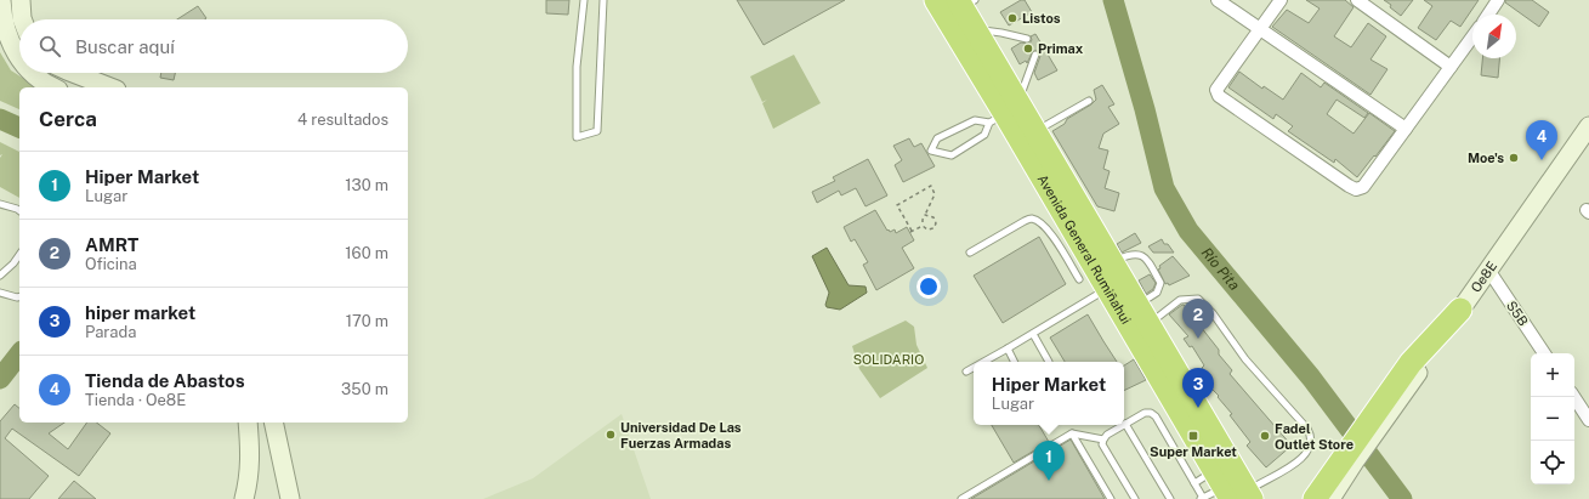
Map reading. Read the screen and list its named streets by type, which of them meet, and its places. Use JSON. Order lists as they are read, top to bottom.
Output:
{
  "streets": {
    "highway": ["Avenida General Rumiñahui"],
    "street": ["Oe8E", "S5B"]
  },
  "crossings": [
    ["Oe8E", "S5B"]
  ],
  "water": ["Río Pita"],
  "parks": ["SOLIDARIO"],
  "places": {
    "other": [
      "Listos",
      "Primax",
      "Moe's",
      "Universidad De Las Fuerzas Armadas",
      "Fadel Outlet Store"
    ],
    "transit": ["Super Market"]
  },
  "north": "top right",
  "page": {
    "search": "Buscar aquí",
    "heading": ["Cerca", "4 resultados"],
    "pins": [
      "4",
      "2",
      "3",
      "1"
    ],
    "list": [
      {
        "mark": "1",
        "name": "Hiper Market",
        "note": "Lugar",
        "value": "130 m"
      },
      {
        "mark": "2",
        "name": "AMRT",
        "note": "Oficina",
        "value": "160 m"
      },
      {
        "mark": "3",
        "name": "hiper market",
        "note": "Parada",
        "value": "170 m"
      },
      {
        "mark": "4",
        "name": "Tienda de Abastos",
        "note": "Tienda · Oe8E",
        "value": "350 m"
      }
    ],
    "map_buttons": ["+", "−"],
    "popup": ["Hiper Market", "Lugar"]
  }
}
